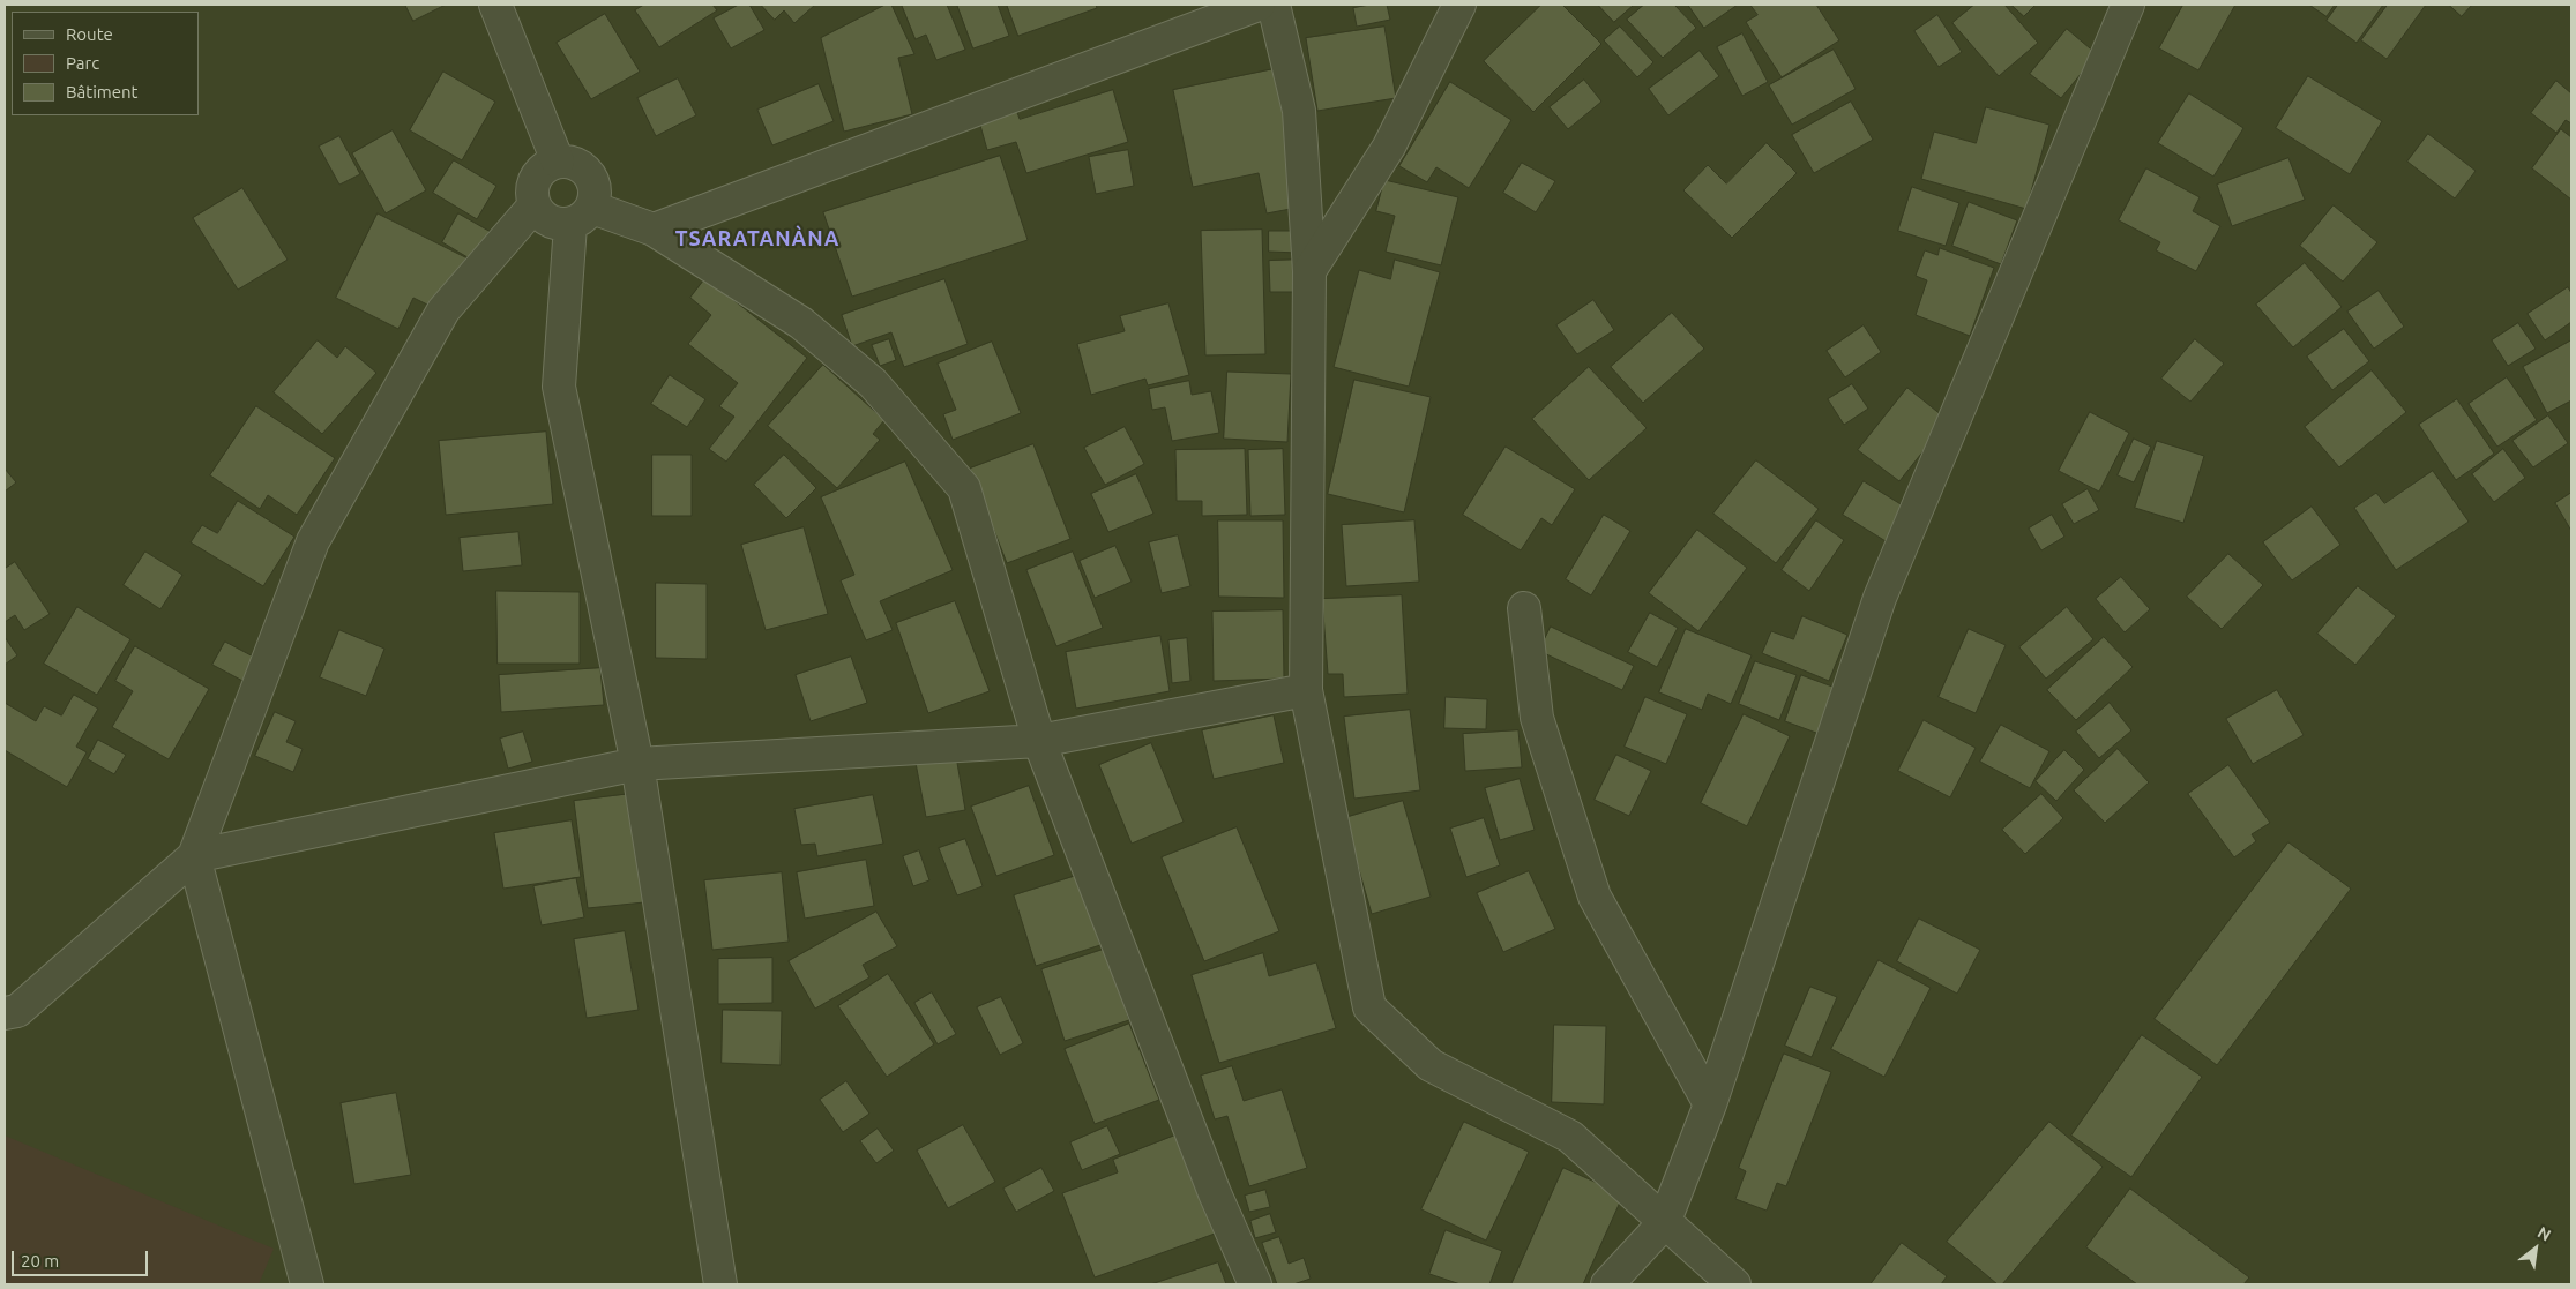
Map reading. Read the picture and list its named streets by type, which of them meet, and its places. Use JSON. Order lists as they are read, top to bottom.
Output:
{
  "districts": ["TSARATANÀNA"],
  "legend": ["Route", "Parc", "Bâtiment"],
  "scale_bar": "20 m",
  "north": "top right"
}
